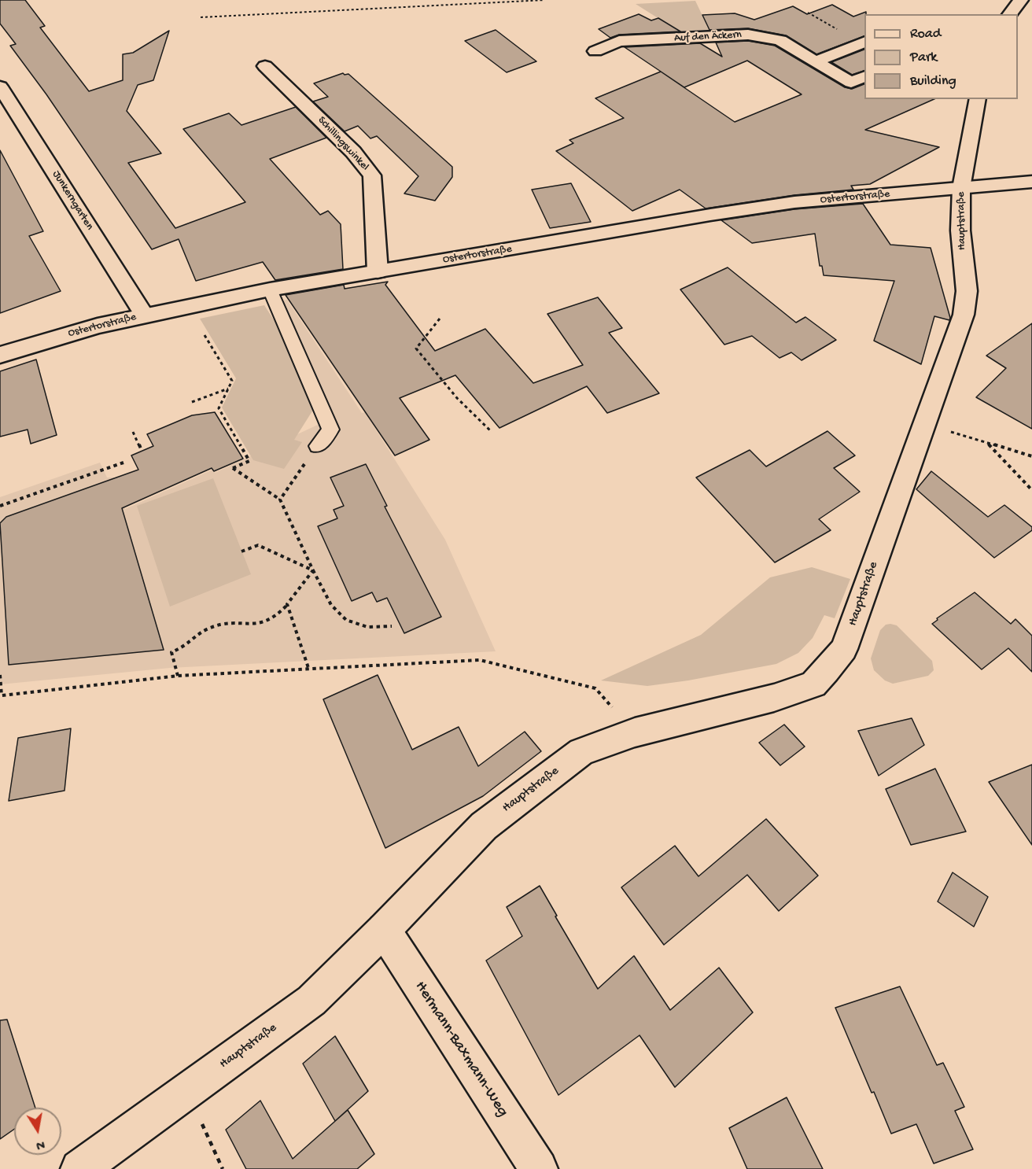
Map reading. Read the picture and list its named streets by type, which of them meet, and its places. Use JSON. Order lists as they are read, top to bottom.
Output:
{
  "streets": {
    "street": [
      "Auf den Äckern",
      "Schillingswinkel",
      "Ostertorstraße",
      "Junkerngarten",
      "Hauptstraße",
      "Hermann-Baxmann-Weg"
    ]
  },
  "crossings": [
    ["Schillingswinkel", "Ostertorstraße"],
    ["Ostertorstraße", "Junkerngarten"],
    ["Ostertorstraße", "Hauptstraße"],
    ["Hauptstraße", "Hermann-Baxmann-Weg"]
  ],
  "legend": ["Road", "Park", "Building"],
  "north": "bottom"
}
